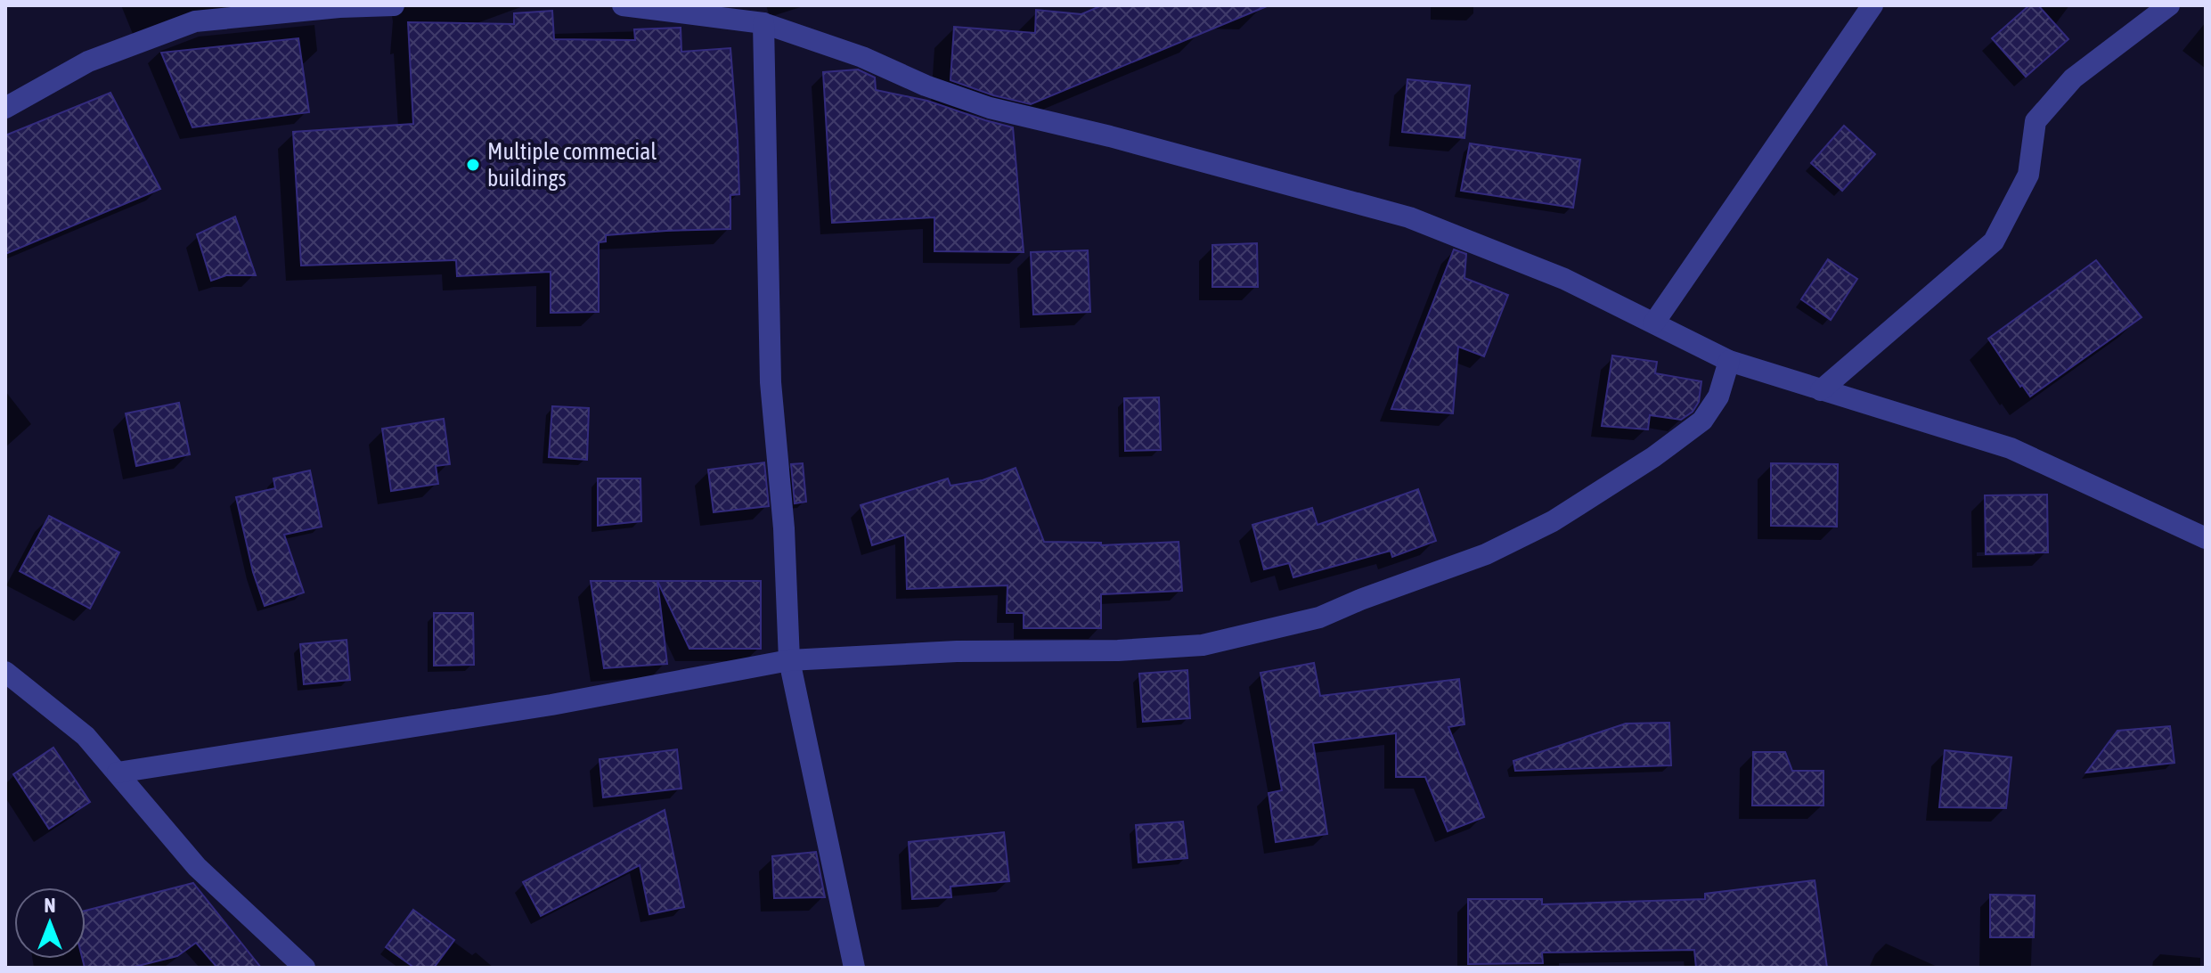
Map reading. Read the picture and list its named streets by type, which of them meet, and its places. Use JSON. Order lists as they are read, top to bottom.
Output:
{
  "places": ["Multiple commecial buildings"],
  "north": "top"
}
